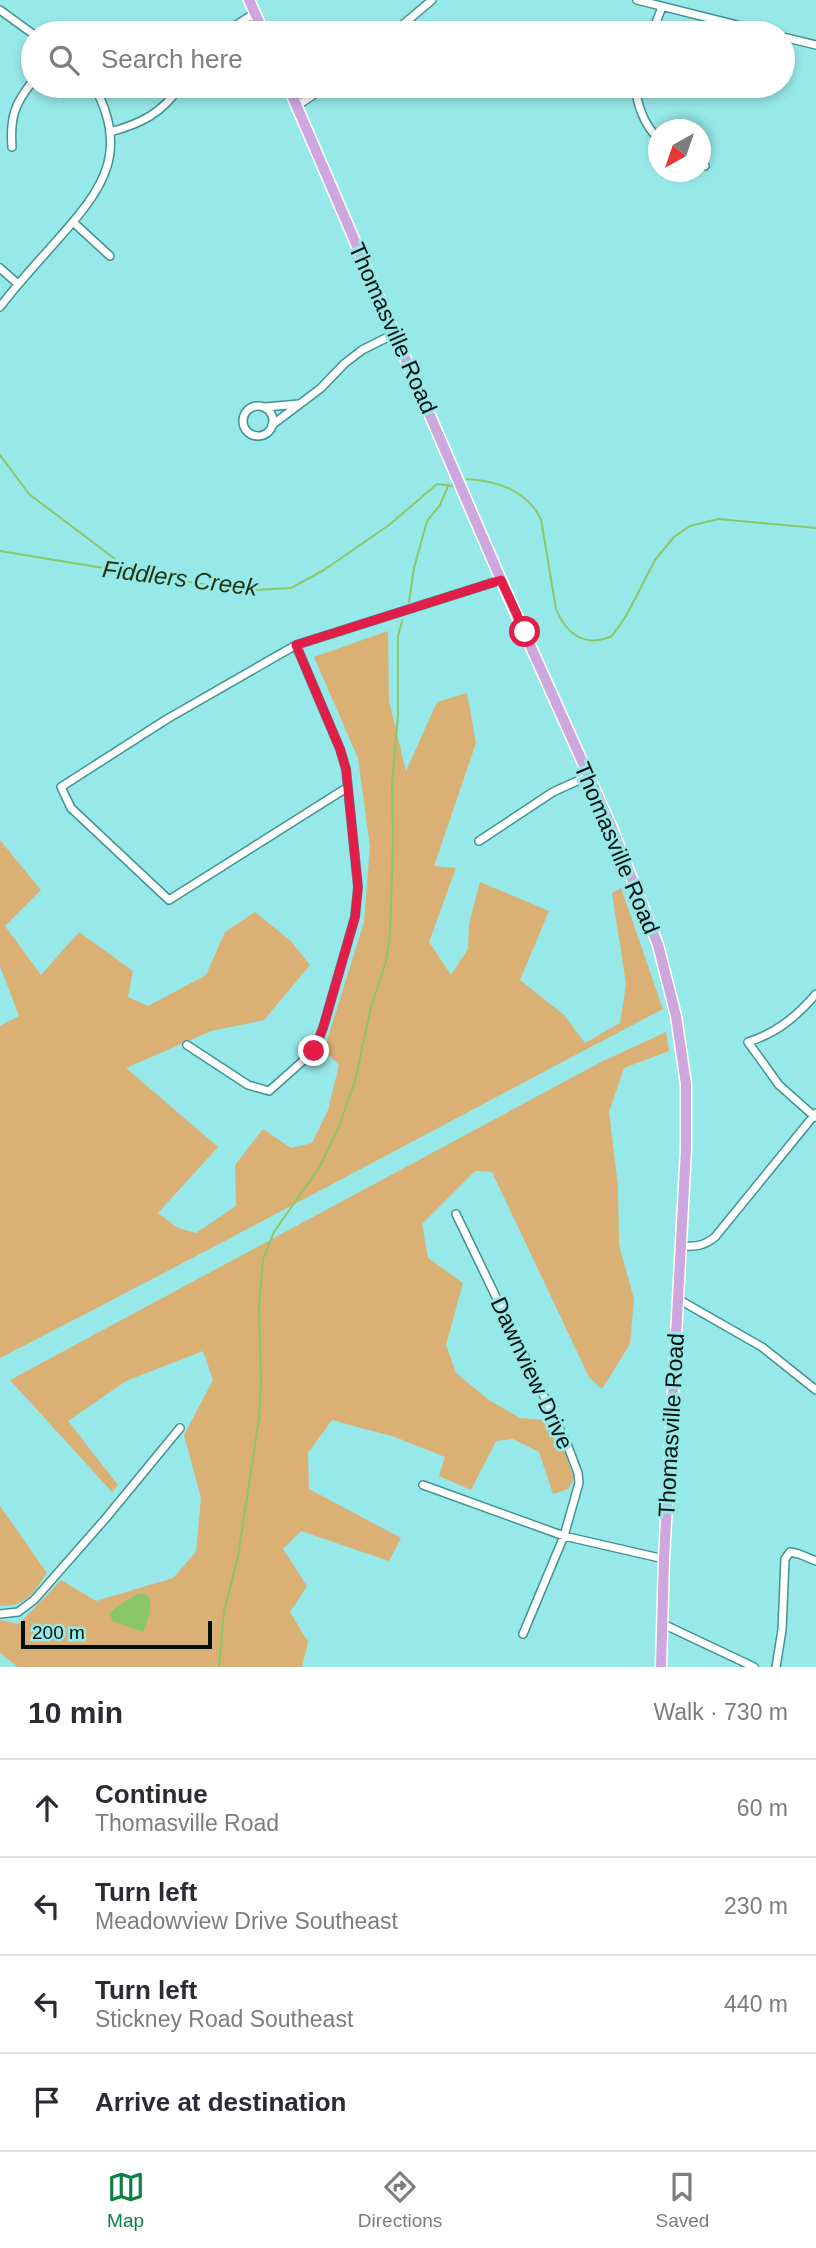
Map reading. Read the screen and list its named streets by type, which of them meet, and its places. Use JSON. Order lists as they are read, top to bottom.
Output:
{
  "streets": {
    "main road": ["Thomasville Road"],
    "street": ["Dawnview Drive"]
  },
  "water": ["Fiddlers Creek"],
  "scale_bar": "200 m",
  "north": "bottom left",
  "page": {
    "search": "Search here",
    "scale": "200 m",
    "heading": ["10 min", "Walk · 730 m"],
    "list": [
      ["Continue", "Thomasville Road", "60 m"],
      ["Turn left", "Meadowview Drive Southeast", "230 m"],
      ["Turn left", "Stickney Road Southeast", "440 m"],
      "Arrive at destination"
    ],
    "nav": ["Map", "Directions", "Saved"]
  }
}
